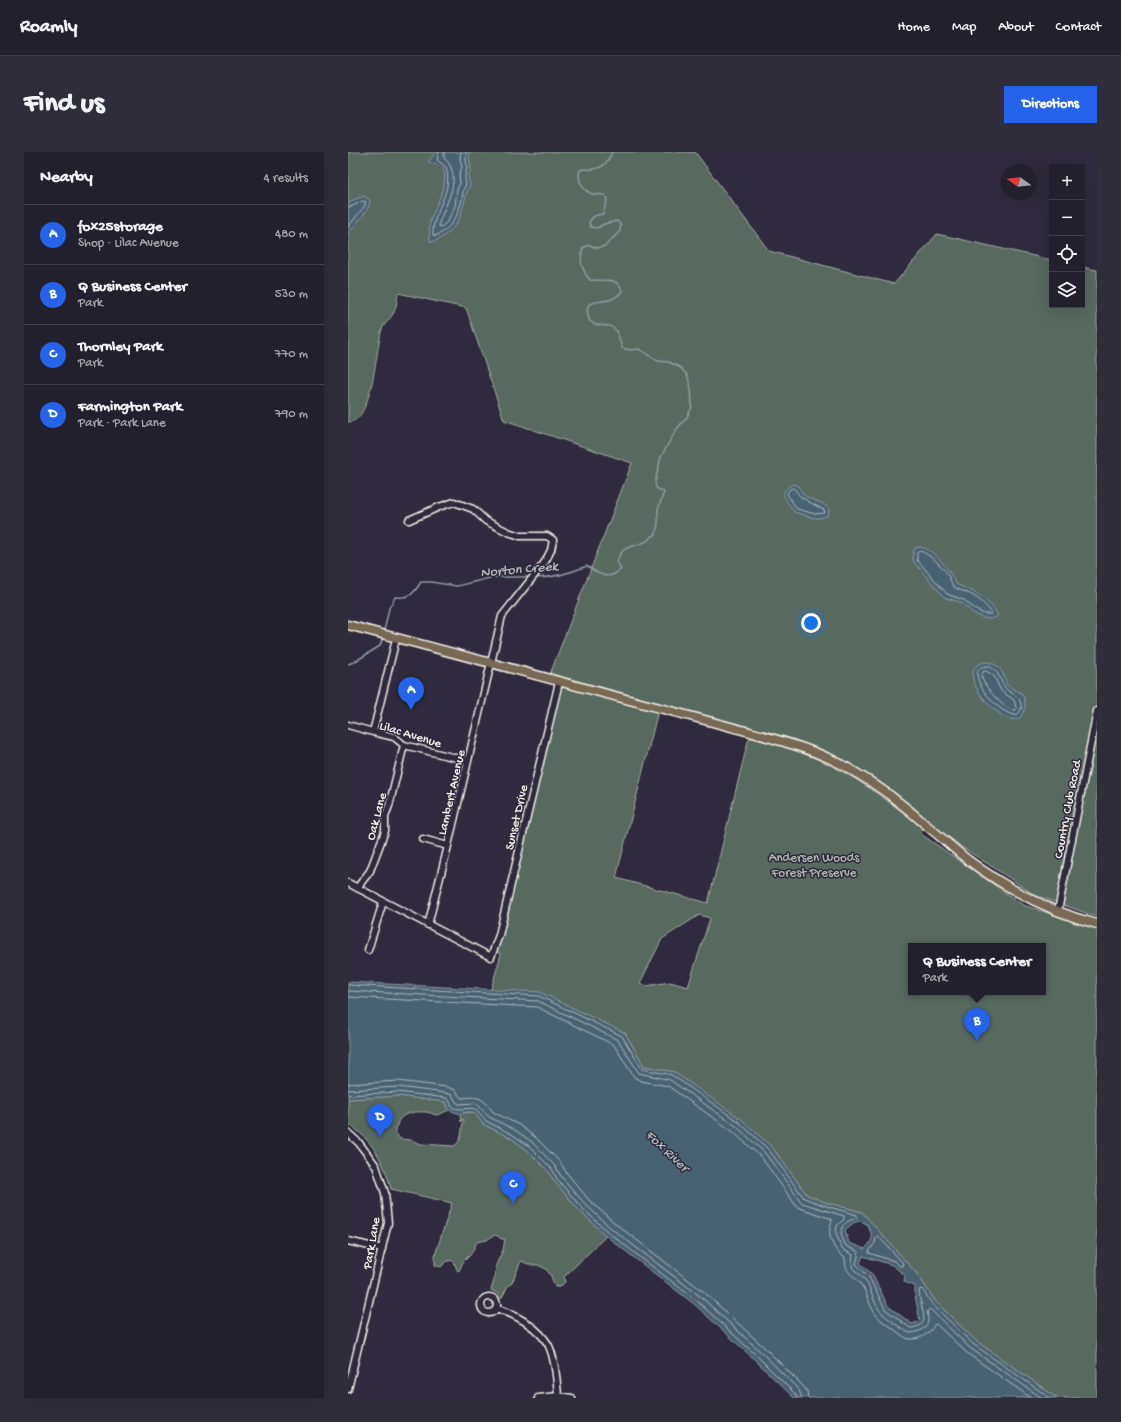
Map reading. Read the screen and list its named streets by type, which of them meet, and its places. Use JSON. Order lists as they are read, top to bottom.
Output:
{
  "streets": {
    "street": [
      "Lilac Avenue",
      "Lambert Avenue",
      "Country Club Road",
      "Oak Lane",
      "Sunset Drive",
      "Park Lane"
    ]
  },
  "crossings": [
    ["Lilac Avenue", "Lambert Avenue"],
    ["Lilac Avenue", "Oak Lane"],
    ["Lambert Avenue", "Sunset Drive"]
  ],
  "water": ["Norton Creek", "Fox River"],
  "parks": ["Andersen Woods Forest Preserve"],
  "north": "left",
  "page": {
    "header": "Roamly",
    "nav": [
      "Home",
      "Map",
      "About",
      "Contact"
    ],
    "buttons": "Directions",
    "title": "Find us",
    "heading": ["Nearby", "4 results"],
    "map_buttons": ["+", "−"],
    "list": [
      {
        "mark": "A",
        "name": "fox25storage",
        "note": "Shop · Lilac Avenue",
        "value": "480 m"
      },
      {
        "mark": "B",
        "name": "Q Business Center",
        "note": "Park",
        "value": "530 m"
      },
      {
        "mark": "C",
        "name": "Thornley Park",
        "note": "Park",
        "value": "770 m"
      },
      {
        "mark": "D",
        "name": "Farmington Park",
        "note": "Park · Park Lane",
        "value": "790 m"
      }
    ],
    "pins": [
      "A",
      "B",
      "D",
      "C"
    ],
    "popup": ["Q Business Center", "Park"]
  }
}
